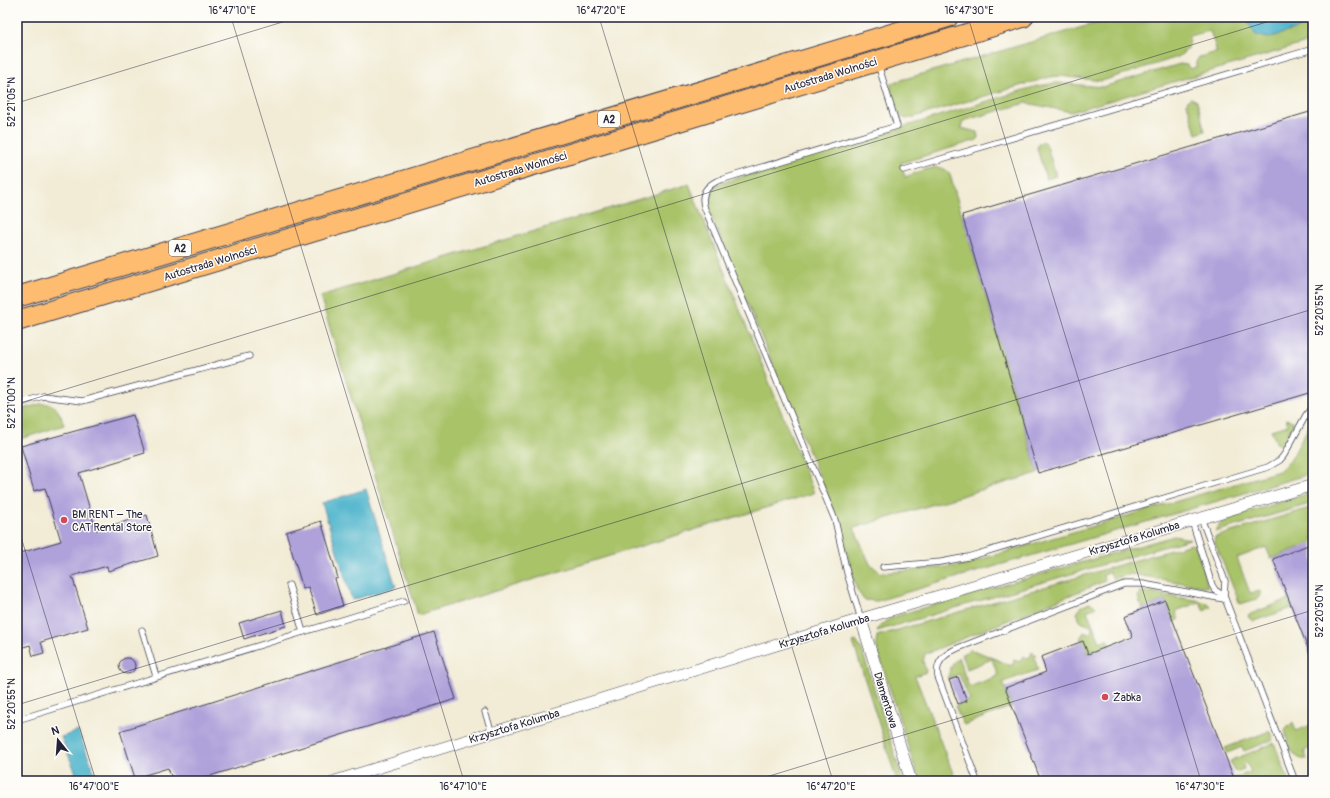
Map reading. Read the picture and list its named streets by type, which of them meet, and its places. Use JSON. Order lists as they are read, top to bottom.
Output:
{
  "streets": {
    "highway": ["Autostrada Wolności", "A2"],
    "street": ["Krzysztofa Kolumba", "Diamentowa"]
  },
  "crossings": [
    ["Krzysztofa Kolumba", "Diamentowa"]
  ],
  "places": ["BM RENT – The CAT Rental Store", "Żabka"],
  "north": "top",
  "coordinates": [
    "16°47'10\"E",
    "16°47'20\"E",
    "16°47'30\"E",
    "52°21'05\"N",
    "52°20'55\"N",
    "52°21'00\"N",
    "52°20'50\"N",
    "16°47'00\"E"
  ]
}
